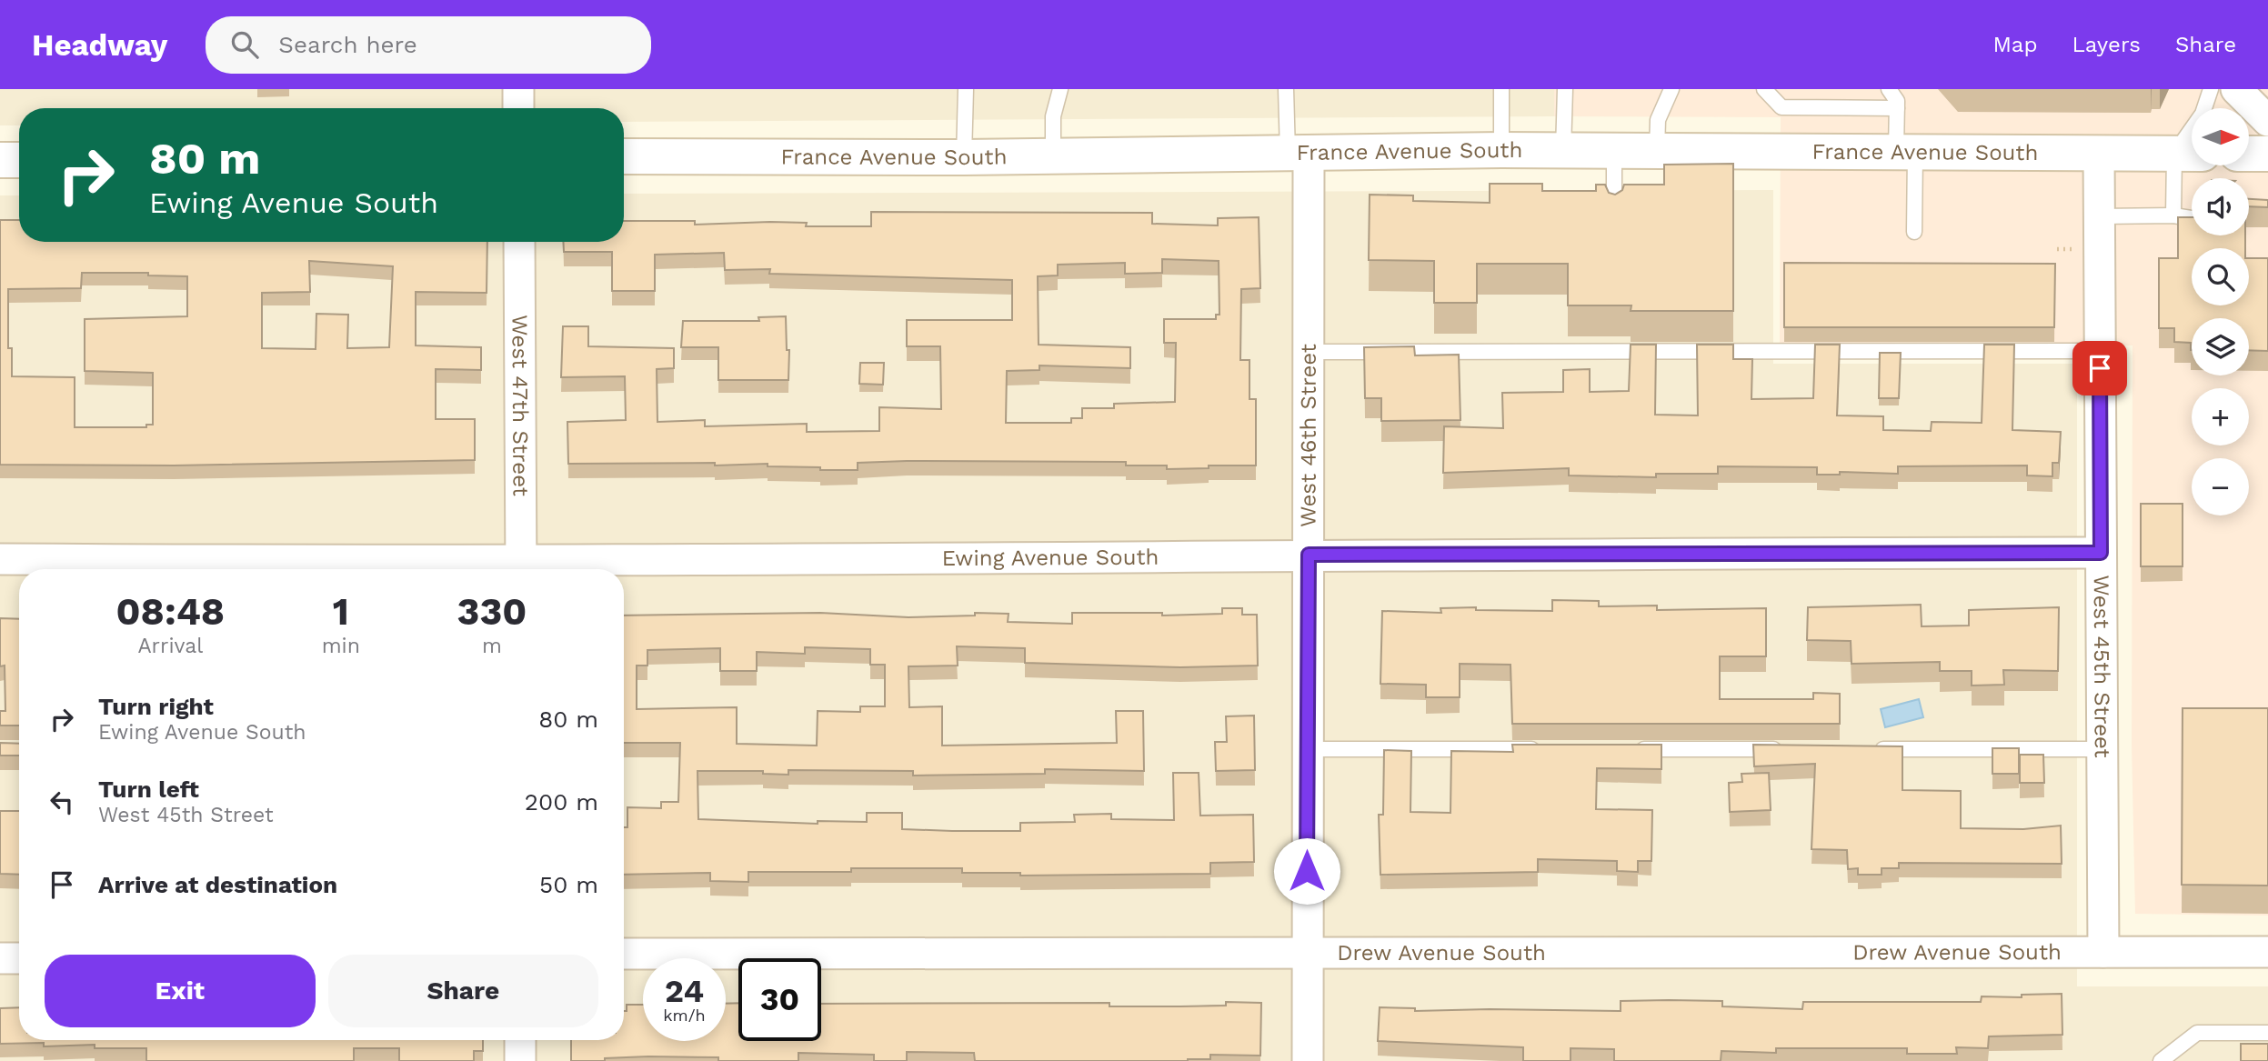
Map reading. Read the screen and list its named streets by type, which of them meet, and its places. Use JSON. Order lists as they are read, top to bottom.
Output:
{
  "streets": {
    "main road": ["France Avenue South"],
    "street": [
      "West 47th Street",
      "West 46th Street",
      "Ewing Avenue South",
      "West 45th Street",
      "Drew Avenue South"
    ]
  },
  "crossings": [
    ["France Avenue South", "West 46th Street"],
    ["France Avenue South", "West 45th Street"],
    ["West 46th Street", "Ewing Avenue South"],
    ["West 46th Street", "Drew Avenue South"],
    ["Ewing Avenue South", "West 45th Street"],
    ["West 45th Street", "Drew Avenue South"]
  ],
  "north": "right",
  "page": {
    "header": "Headway",
    "search": "Search here",
    "nav": ["Map", "Layers", "Share"],
    "map_buttons": ["+", "−"],
    "turn": ["80 m", "Ewing Avenue South"],
    "eta": [
      "08:48",
      "Arrival",
      "1",
      "min",
      "330",
      "m"
    ],
    "list": [
      {
        "name": "Turn right",
        "note": "Ewing Avenue South",
        "value": "80 m"
      },
      {
        "name": "Turn left",
        "note": "West 45th Street",
        "value": "200 m"
      },
      {
        "name": "Arrive at destination",
        "value": "50 m"
      }
    ],
    "buttons": ["Exit", "Share"],
    "speed": "24 km/h",
    "limit": "30"
  }
}
